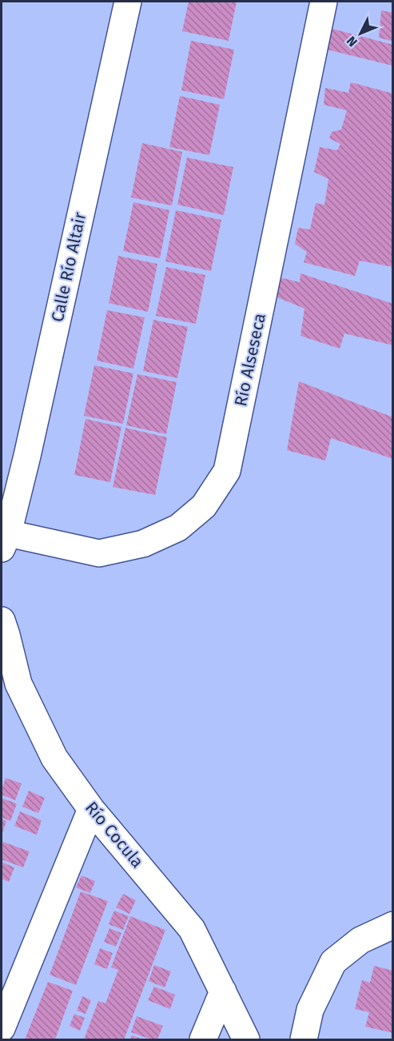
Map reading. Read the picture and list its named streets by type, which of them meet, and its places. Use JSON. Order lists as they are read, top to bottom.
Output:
{
  "streets": {
    "street": ["Calle Río Altair", "Río Alseseca", "Río Cocula"]
  },
  "crossings": [
    ["Calle Río Altair", "Río Alseseca"]
  ],
  "north": "bottom left"
}
